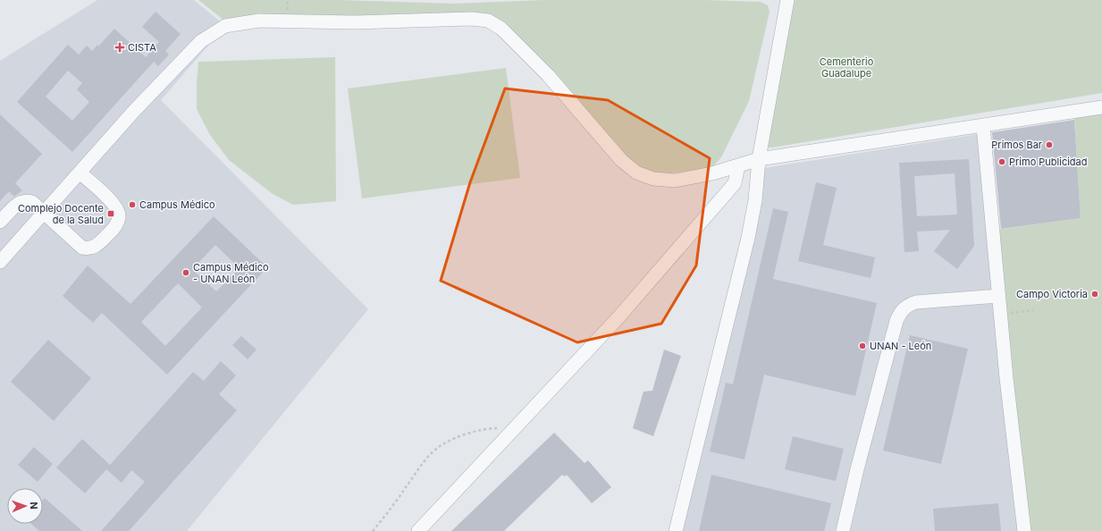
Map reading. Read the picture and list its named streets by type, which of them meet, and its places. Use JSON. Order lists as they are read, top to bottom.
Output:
{
  "parks": ["Cementerio Guadalupe"],
  "places": {
    "health": ["CISTA"],
    "other": [
      "Primos Bar",
      "Primo Publicidad",
      "Campus Médico",
      "Campus Médico - UNAN León",
      "Campo Victoria",
      "UNAN - León"
    ],
    "transit": ["Complejo Docente de la Salud"]
  },
  "north": "right"
}
